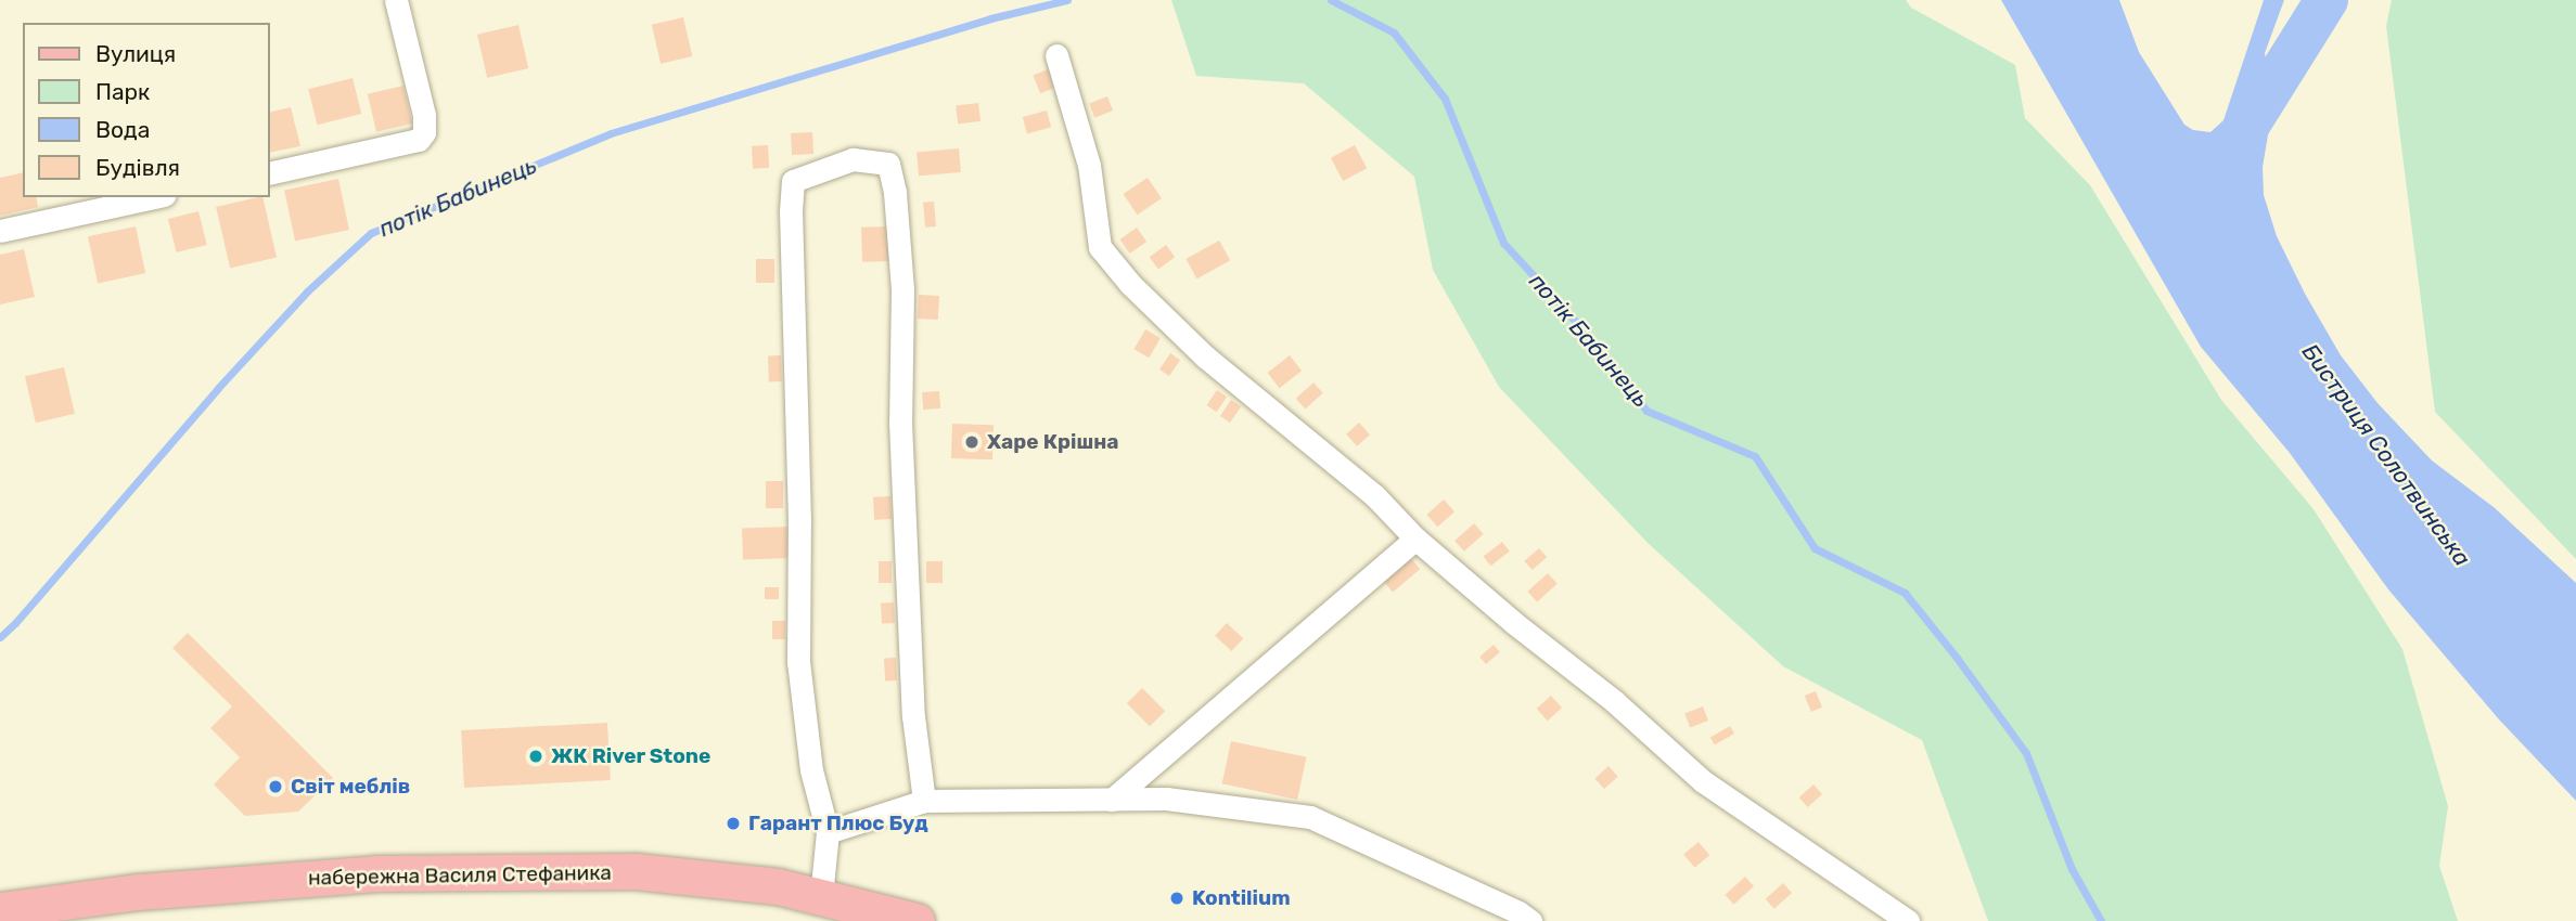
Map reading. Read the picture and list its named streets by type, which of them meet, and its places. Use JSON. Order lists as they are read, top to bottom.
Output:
{
  "streets": {
    "main road": ["набережна Василя Стефаника"]
  },
  "water": ["потік Бабинець", "Бистриця Солотвинська"],
  "places": [
    "Харе Крішна",
    "ЖК River Stone",
    "Світ меблів",
    "Гарант Плюс Буд",
    "Kontilium"
  ],
  "legend": [
    "Вулиця",
    "Парк",
    "Вода",
    "Будівля"
  ]
}
